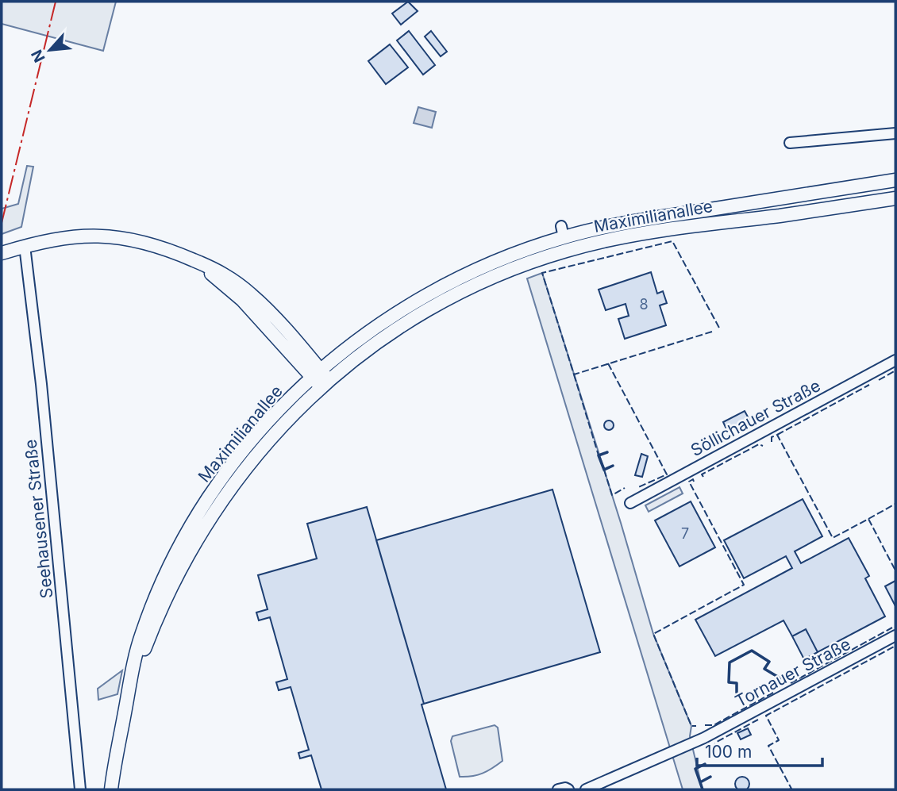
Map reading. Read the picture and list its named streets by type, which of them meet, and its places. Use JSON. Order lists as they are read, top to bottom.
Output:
{
  "streets": {
    "main road": ["Maximilianallee"],
    "street": ["Söllichauer Straße", "Seehausener Straße", "Tornauer Straße"]
  },
  "house_numbers": ["8", "7"],
  "scale_bar": "100 m",
  "north": "bottom left"
}
